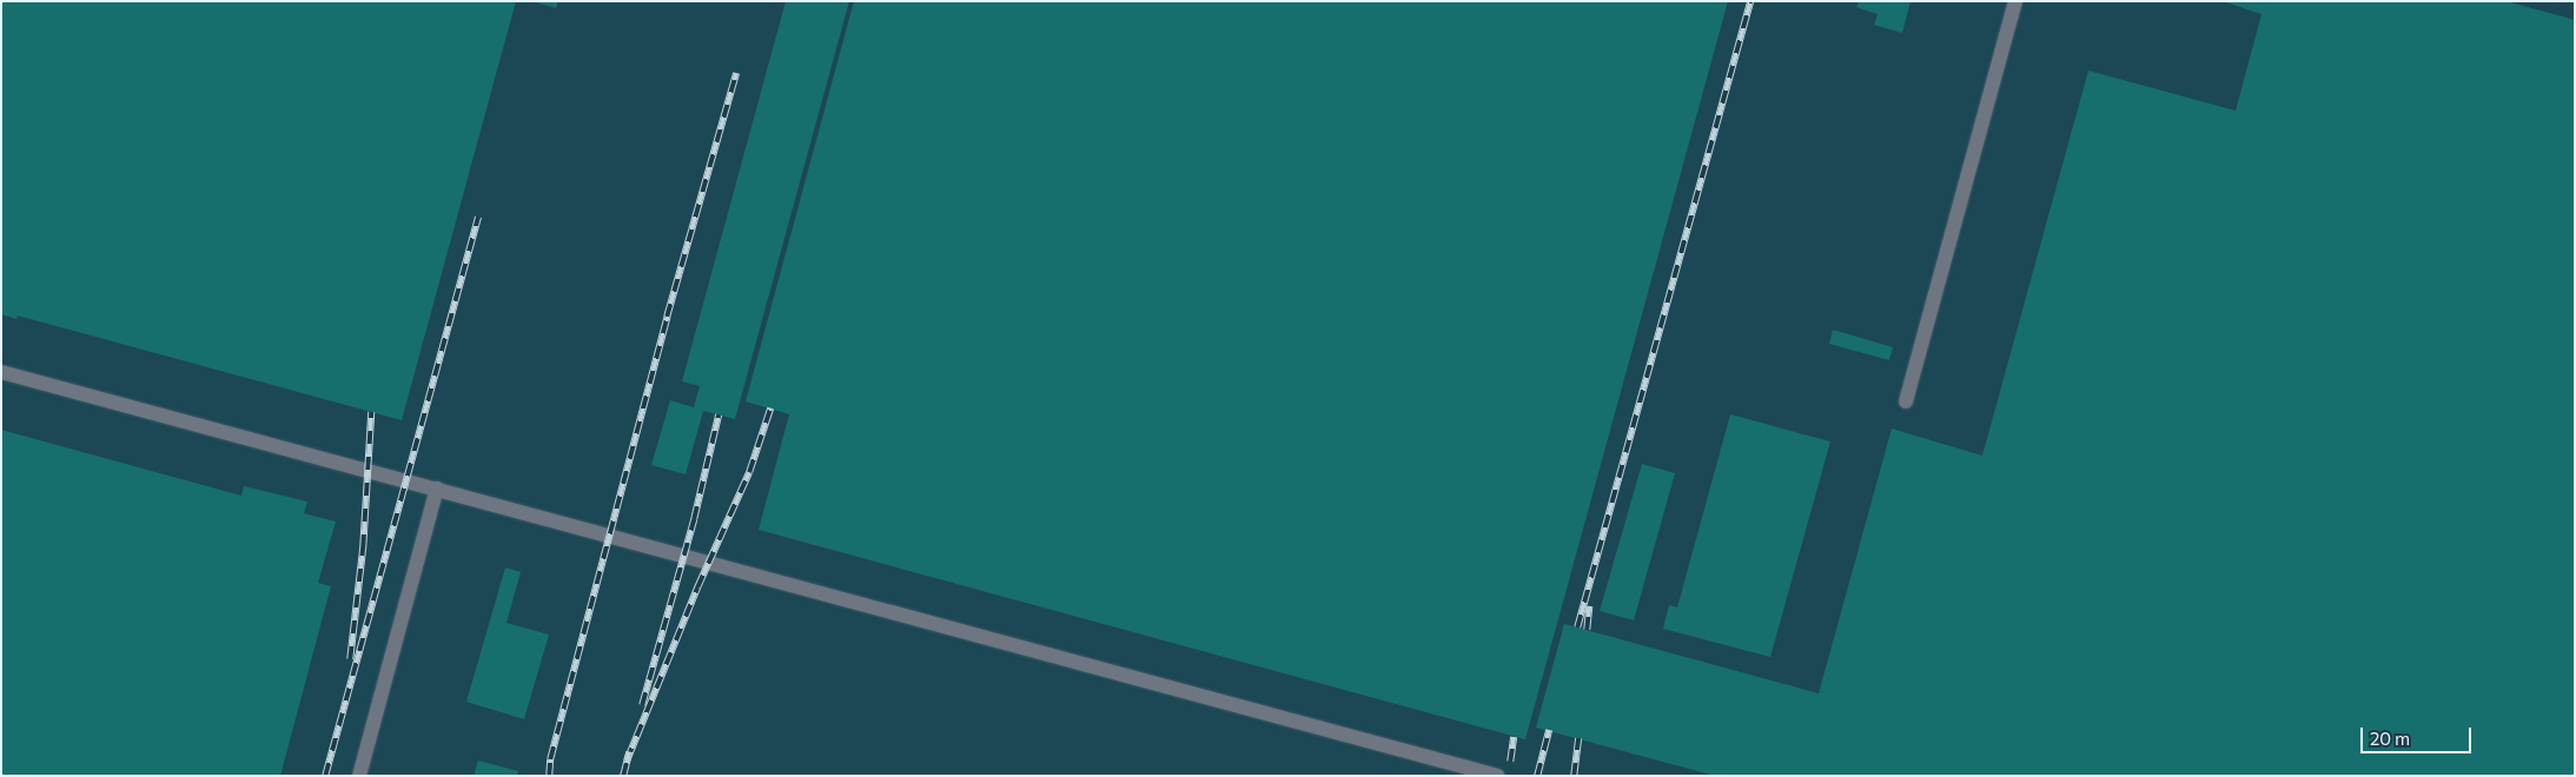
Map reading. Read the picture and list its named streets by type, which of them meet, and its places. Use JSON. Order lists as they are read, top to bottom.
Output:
{
  "scale_bar": "20 m"
}
